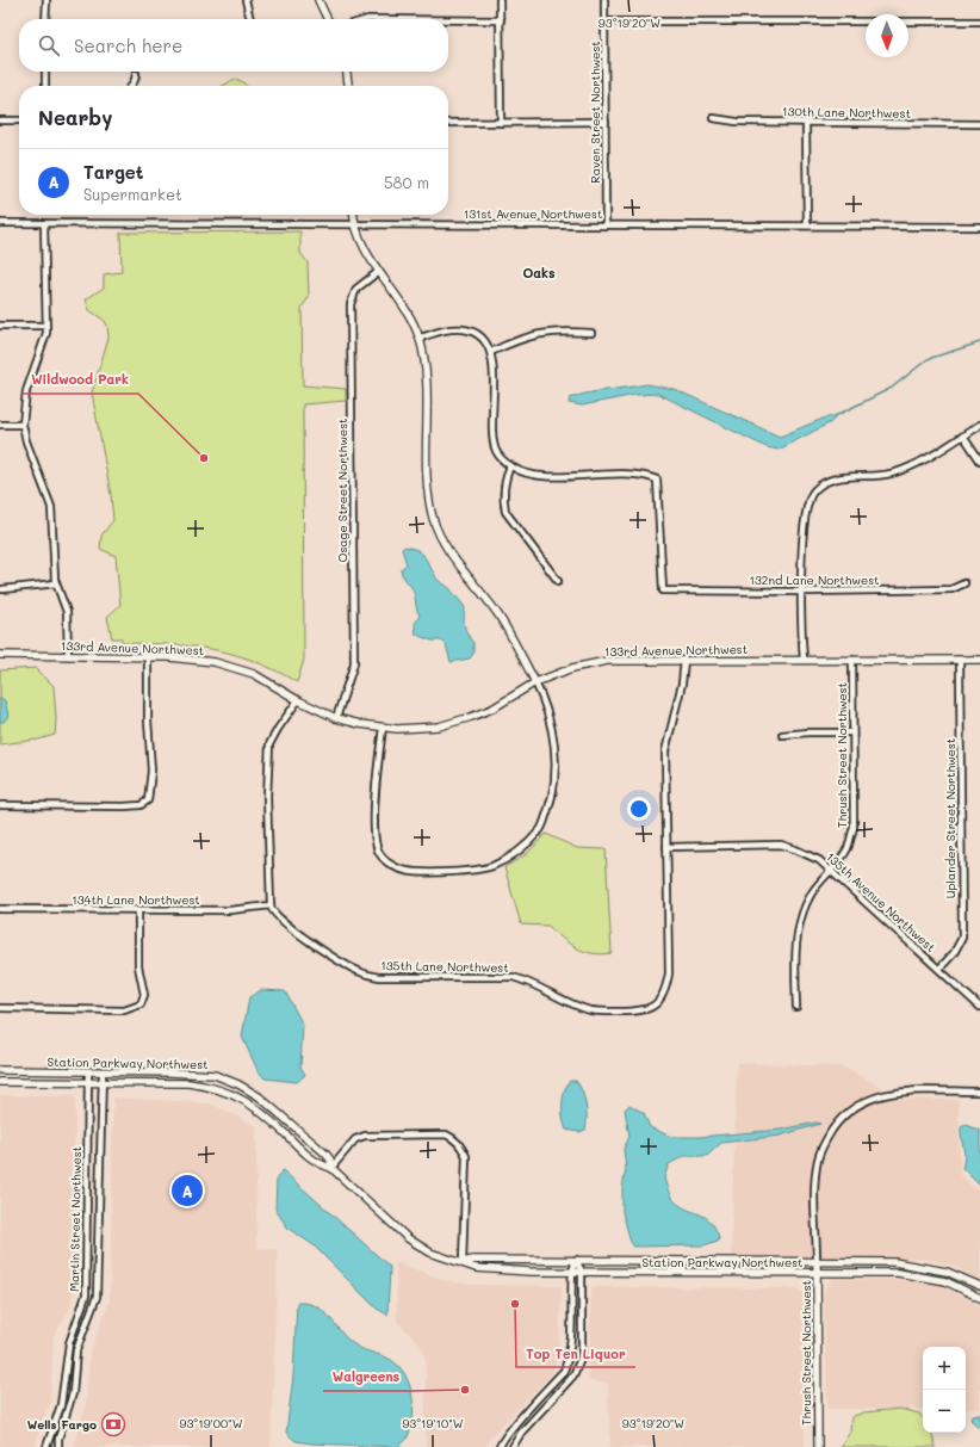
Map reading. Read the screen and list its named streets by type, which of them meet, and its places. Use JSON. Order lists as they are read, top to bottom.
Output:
{
  "streets": {
    "street": [
      "Raven Street Northwest",
      "130th Lane Northwest",
      "131st Avenue Northwest",
      "Osage Street Northwest",
      "132nd Lane Northwest",
      "133rd Avenue Northwest",
      "Thrush Street Northwest",
      "Uplander Street Northwest",
      "134th Lane Northwest",
      "135th Avenue Northwest",
      "135th Lane Northwest",
      "Station Parkway Northwest",
      "Martin Street Northwest"
    ]
  },
  "crossings": [
    ["Raven Street Northwest", "131st Avenue Northwest"],
    ["Osage Street Northwest", "133rd Avenue Northwest"],
    ["133rd Avenue Northwest", "Thrush Street Northwest"],
    ["133rd Avenue Northwest", "Uplander Street Northwest"],
    ["Thrush Street Northwest", "135th Avenue Northwest"],
    ["Thrush Street Northwest", "Station Parkway Northwest"],
    ["Uplander Street Northwest", "135th Avenue Northwest"],
    ["134th Lane Northwest", "135th Lane Northwest"],
    ["135th Avenue Northwest", "135th Lane Northwest"],
    ["Station Parkway Northwest", "Martin Street Northwest"]
  ],
  "districts": ["Oaks"],
  "places": {
    "other": ["Wildwood Park", "Top Ten Liquor", "Walgreens"],
    "bank": ["Wells Fargo"]
  },
  "north": "bottom",
  "page": {
    "search": "Search here",
    "heading": "Nearby",
    "list": [
      {
        "mark": "A",
        "name": "Target",
        "note": "Supermarket",
        "value": "580 m"
      }
    ],
    "pins": "A",
    "map_buttons": ["+", "−"]
  },
  "coordinates": ["93°19'20\"W", "93°19'00\"W", "93°19'10\"W"]
}
